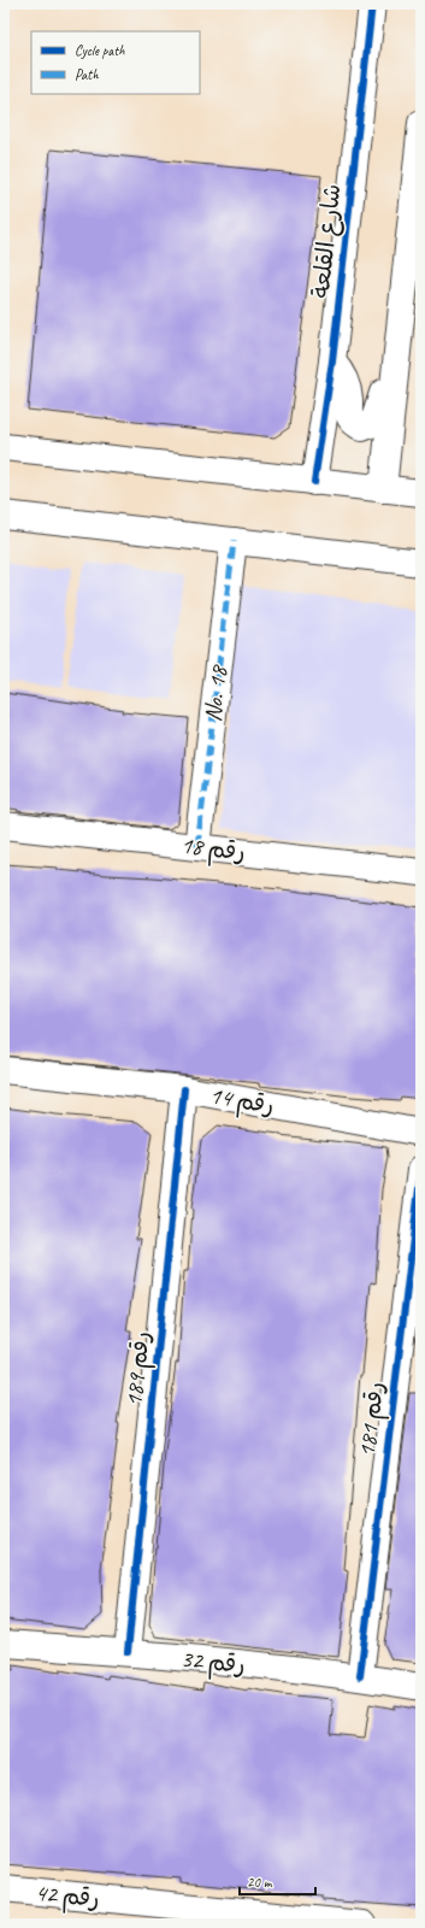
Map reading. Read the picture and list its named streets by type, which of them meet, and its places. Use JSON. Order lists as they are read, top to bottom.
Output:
{
  "streets": {
    "street": [
      "شارع القلعة",
      "No. 18",
      "رقم 18",
      "رقم 14",
      "رقم 189",
      "رقم 181",
      "رقم 32",
      "رقم 42"
    ]
  },
  "crossings": [
    ["No. 18", "رقم 18"],
    ["رقم 14", "رقم 189"],
    ["رقم 189", "رقم 32"],
    ["رقم 181", "رقم 32"]
  ],
  "legend": ["Cycle path", "Path"],
  "scale_bar": "20 m"
}
